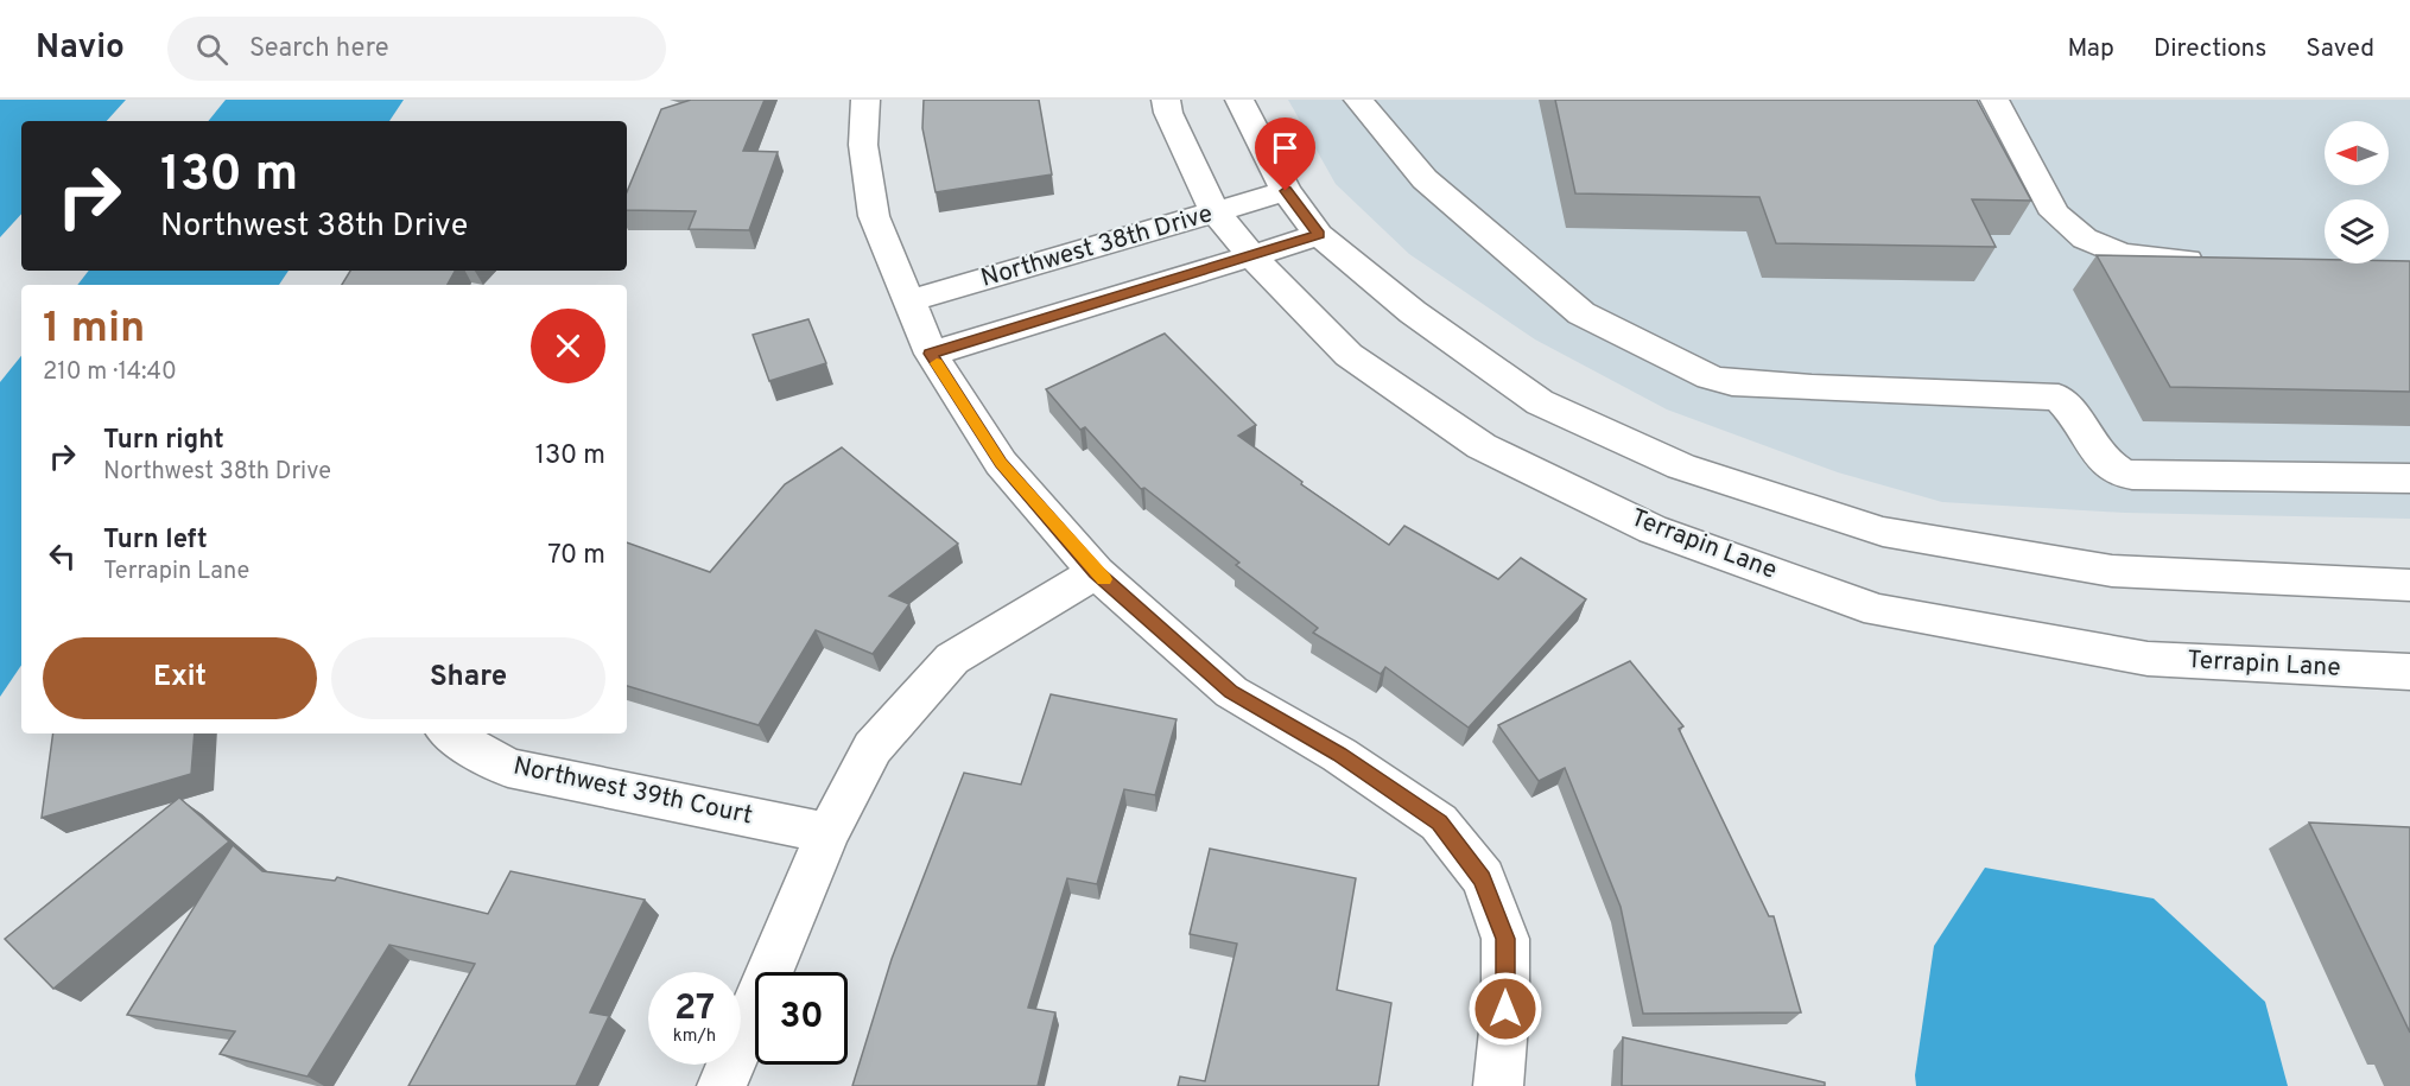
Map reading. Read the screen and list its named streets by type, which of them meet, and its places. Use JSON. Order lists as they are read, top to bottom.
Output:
{
  "streets": {
    "street": ["Northwest 38th Drive", "Terrapin Lane", "Northwest 39th Court"]
  },
  "crossings": [
    ["Northwest 38th Drive", "Terrapin Lane"]
  ],
  "north": "left",
  "page": {
    "header": "Navio",
    "search": "Search here",
    "nav": ["Map", "Directions", "Saved"],
    "turn": ["130 m", "Northwest 38th Drive"],
    "heading": ["1 min", "210 m · 14:40"],
    "list": [
      {
        "name": "Turn right",
        "note": "Northwest 38th Drive",
        "value": "130 m"
      },
      {
        "name": "Turn left",
        "note": "Terrapin Lane",
        "value": "70 m"
      }
    ],
    "buttons": ["Exit", "Share"],
    "speed": "27 km/h",
    "limit": "30"
  }
}
